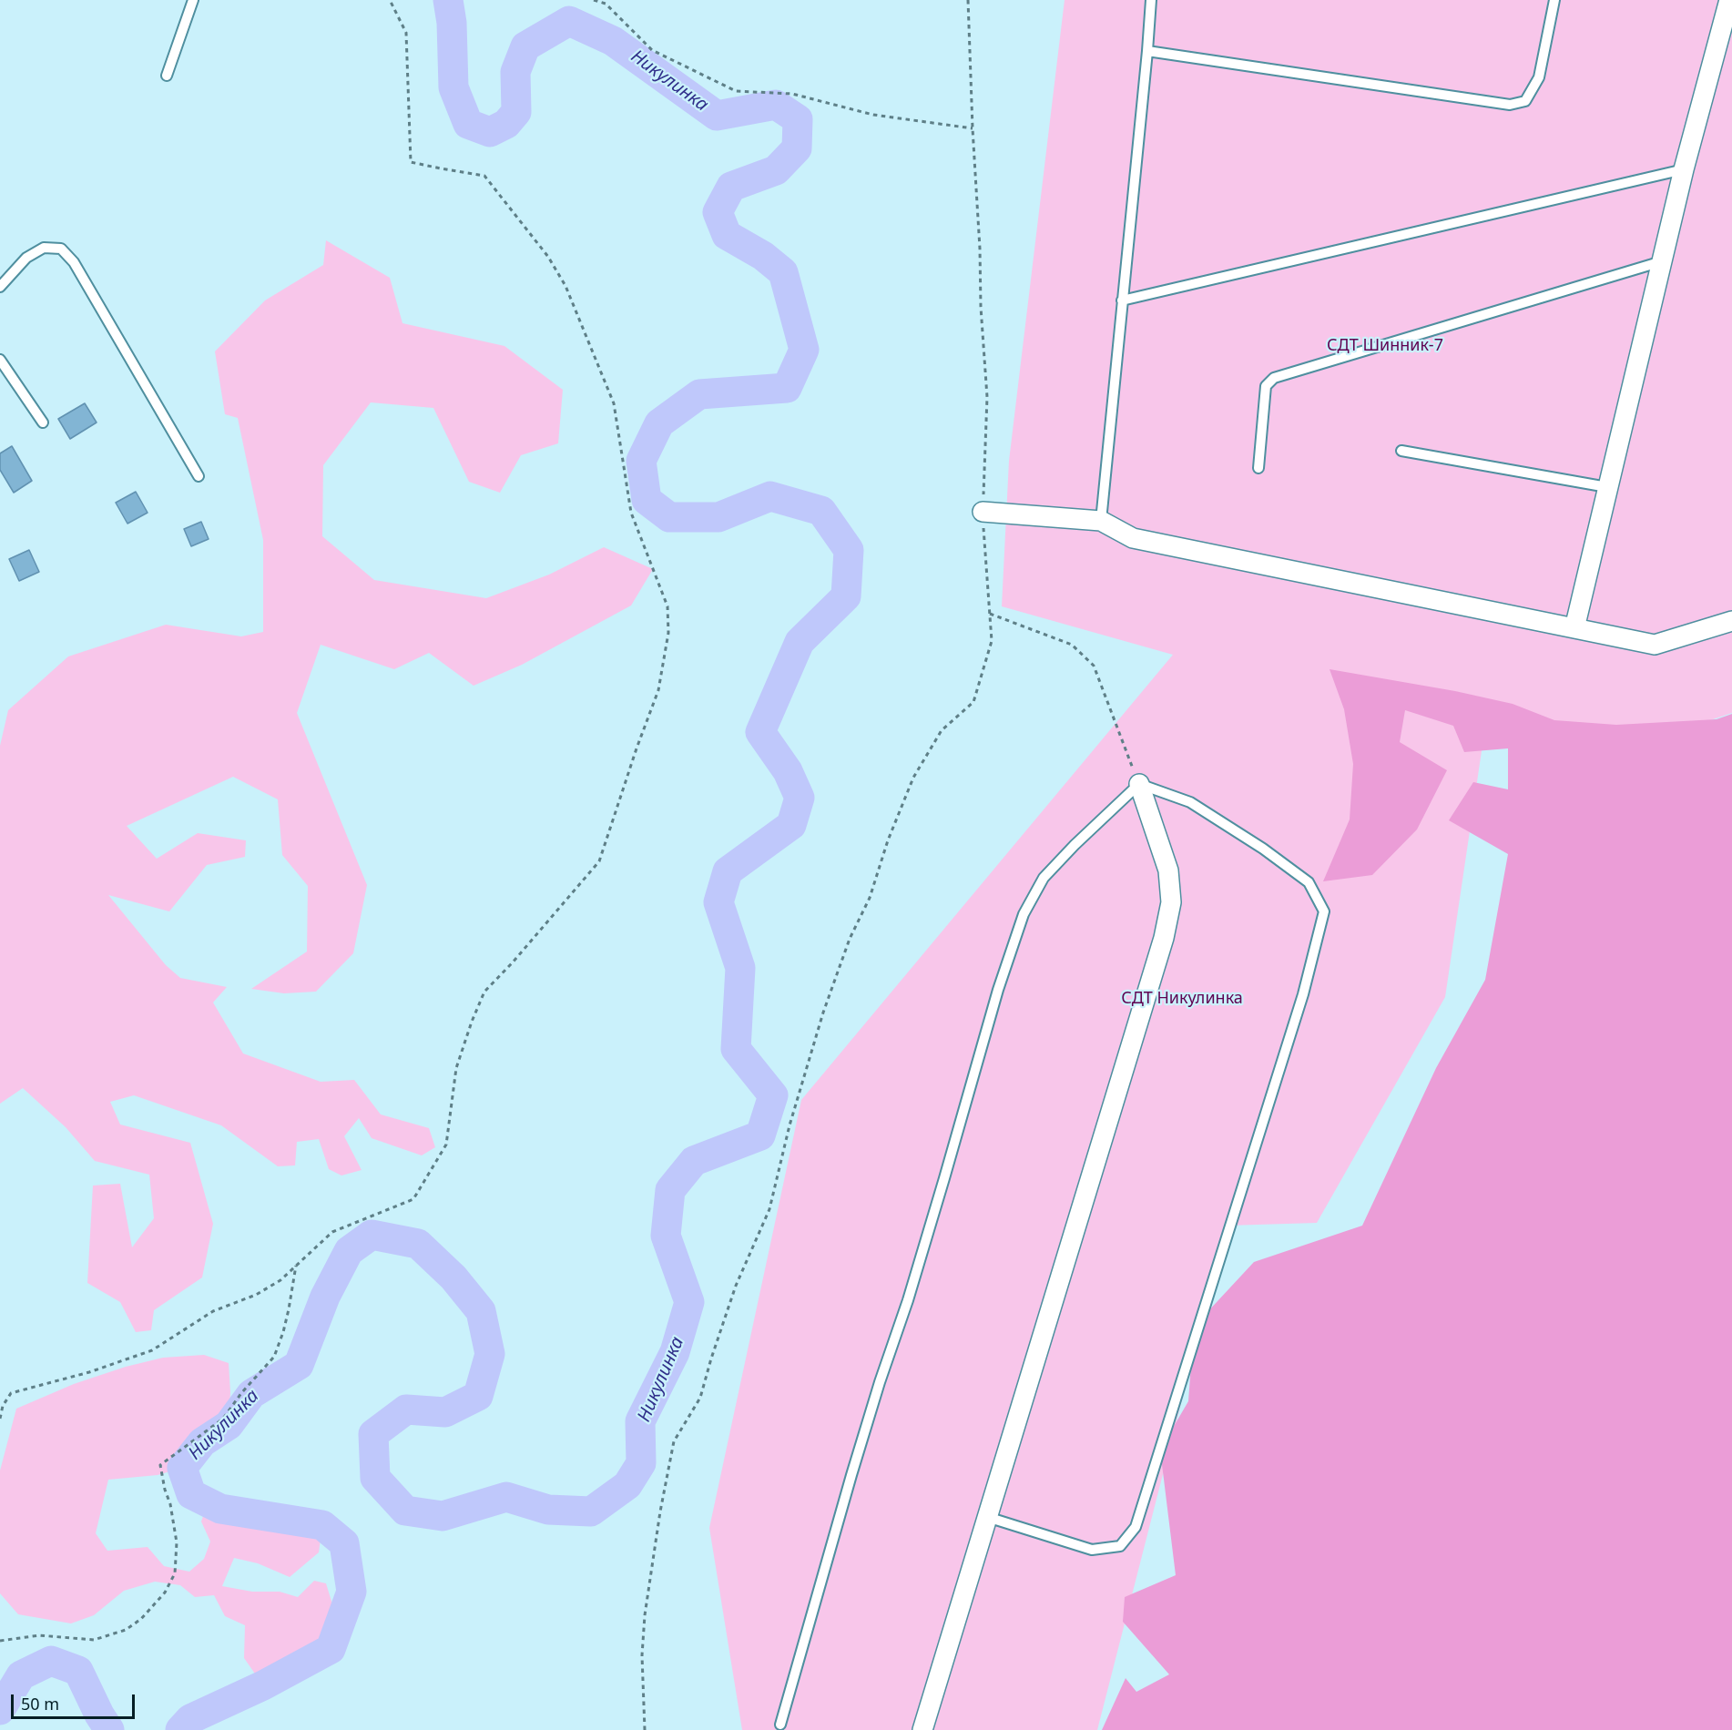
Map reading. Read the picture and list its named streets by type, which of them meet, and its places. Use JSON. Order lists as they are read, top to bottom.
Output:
{
  "water": ["Никулинка"],
  "parks": ["СДТ Шинник-7", "СДТ Никулинка"],
  "scale_bar": "50 m"
}
